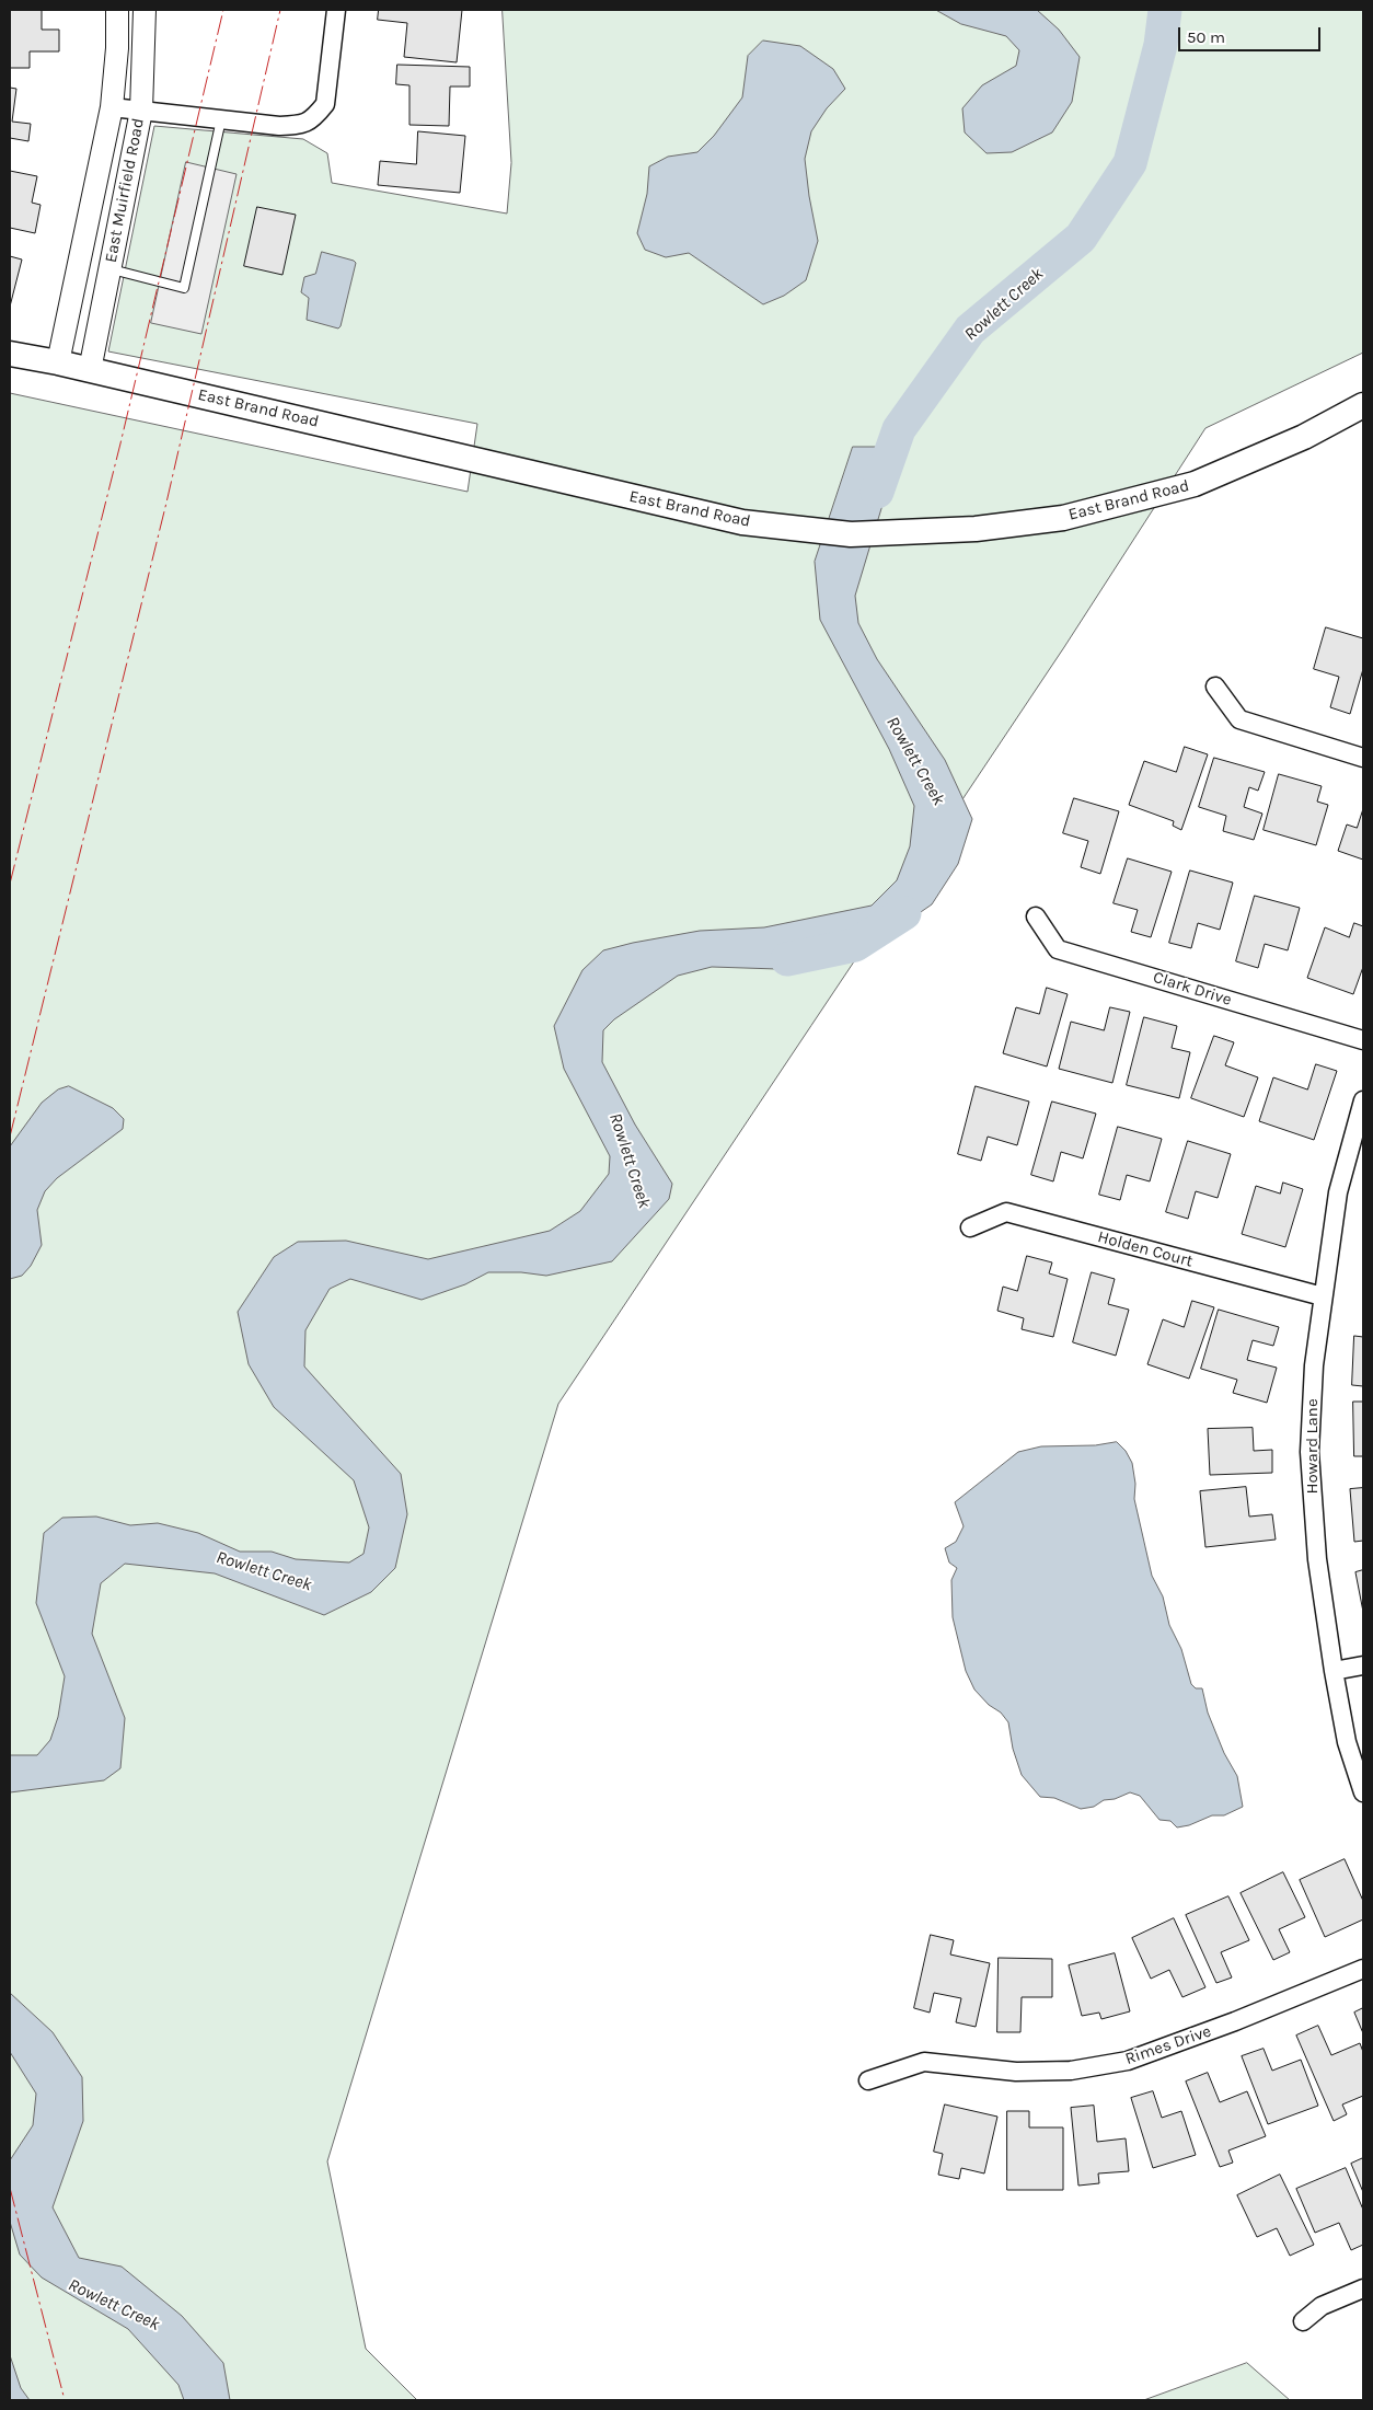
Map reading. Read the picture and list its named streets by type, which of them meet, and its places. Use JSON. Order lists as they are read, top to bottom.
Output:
{
  "streets": {
    "main road": ["East Brand Road"],
    "street": [
      "East Muirfield Road",
      "Clark Drive",
      "Holden Court",
      "Howard Lane",
      "Rimes Drive"
    ]
  },
  "crossings": [
    ["East Muirfield Road", "East Brand Road"],
    ["Holden Court", "Howard Lane"]
  ],
  "water": ["Rowlett Creek"],
  "scale_bar": "50 m"
}
